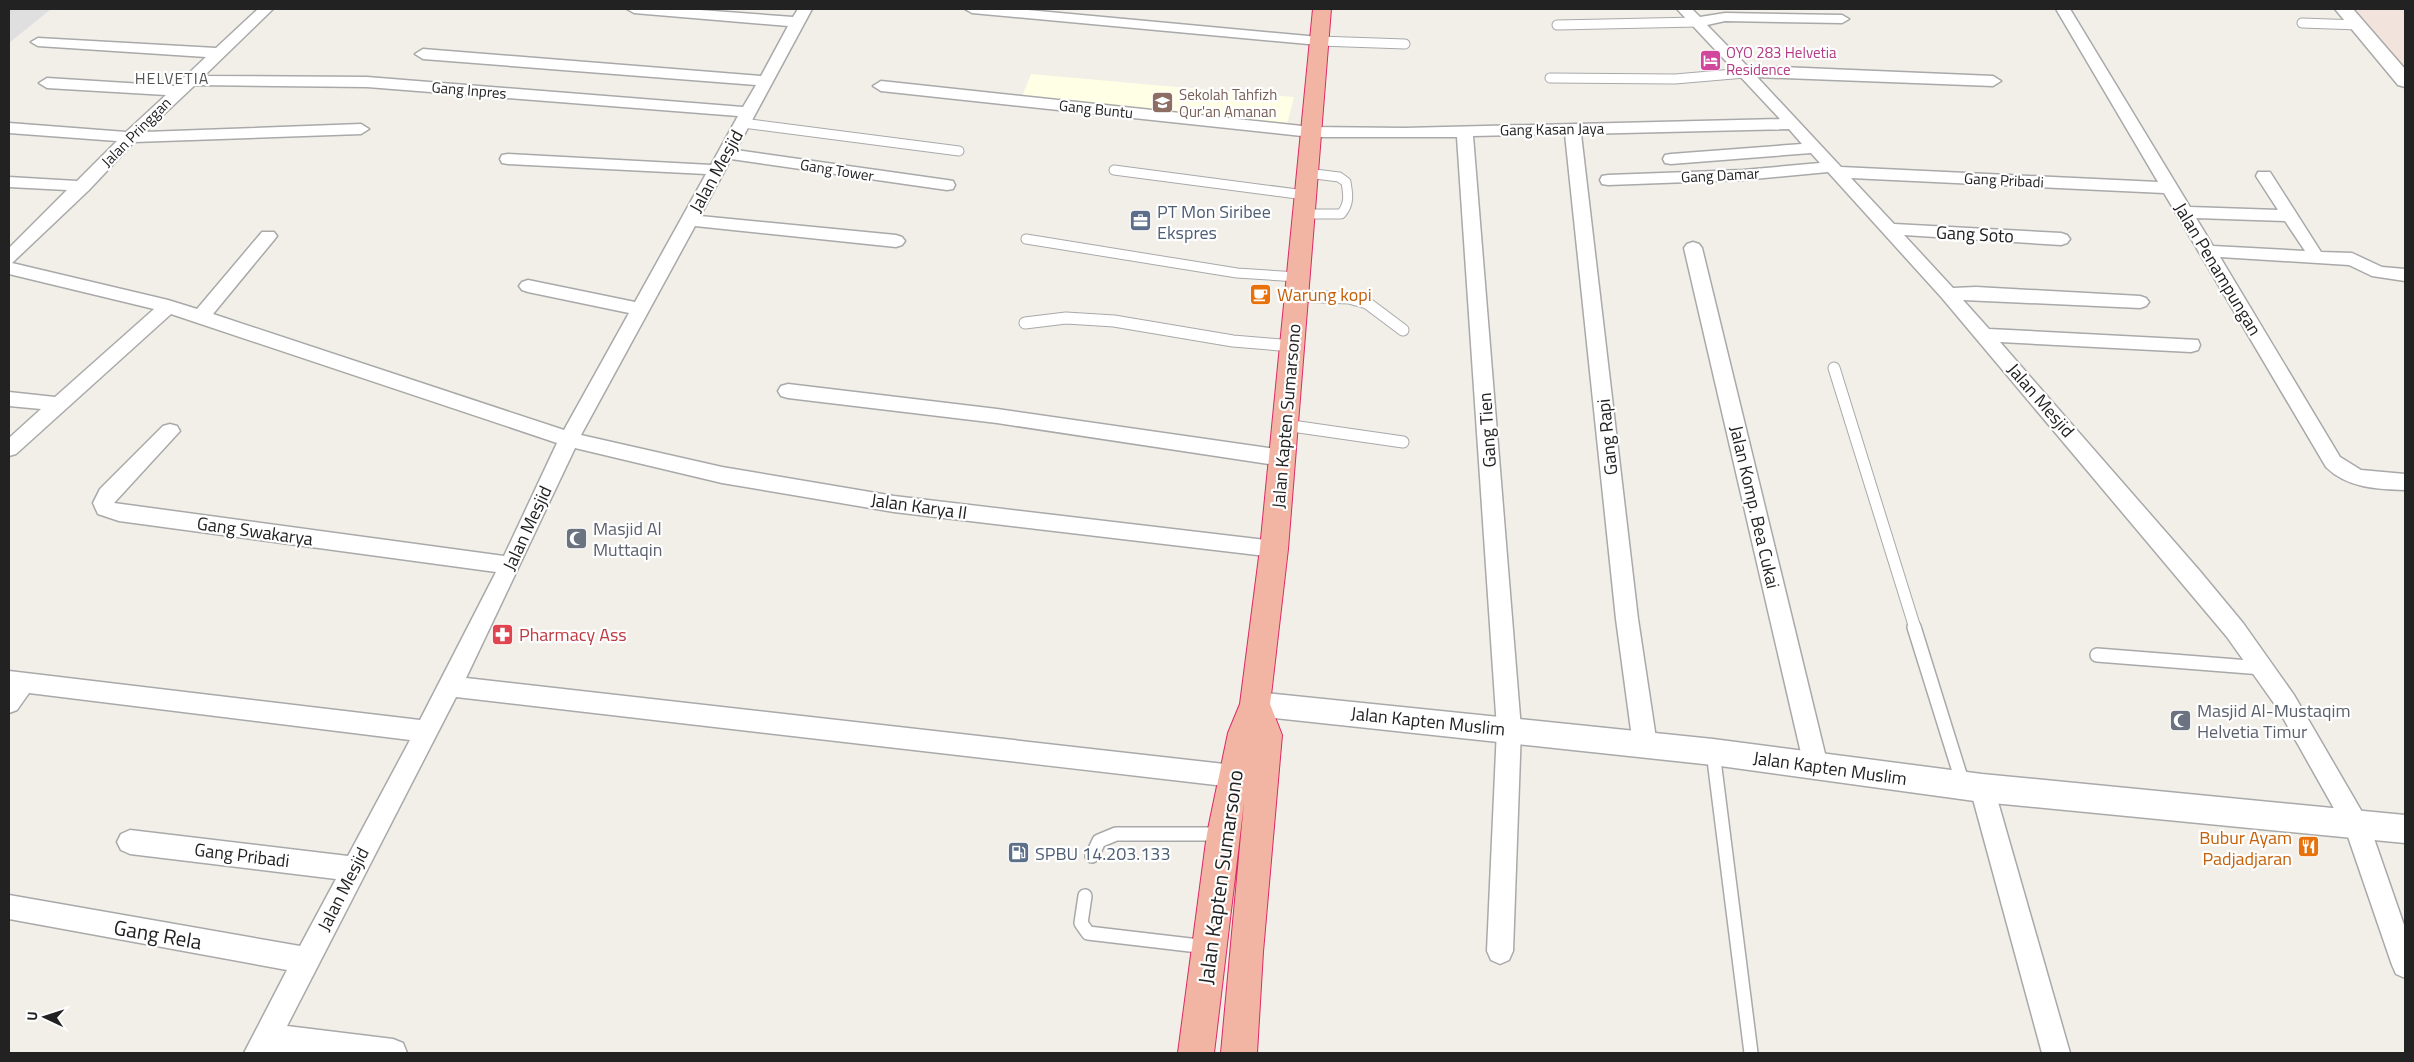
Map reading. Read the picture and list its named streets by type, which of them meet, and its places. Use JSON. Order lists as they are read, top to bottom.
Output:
{
  "streets": {
    "highway": ["Jalan Kapten Sumarsono"],
    "street": [
      "Gang Inpres",
      "Gang Buntu",
      "Gang Kasan Jaya",
      "Jalan Pringgan",
      "Gang Tower",
      "Jalan Mesjid",
      "Gang Damar",
      "Gang Pribadi",
      "Gang Soto",
      "Jalan Penampungan",
      "Gang Tien",
      "Gang Rapi",
      "Jalan Karya II",
      "Jalan Komp. Bea Cukai",
      "Gang Swakarya",
      "Jalan Kapten Muslim",
      "Gang Rela"
    ]
  },
  "crossings": [
    ["Gang Inpres", "Jalan Pringgan"],
    ["Gang Inpres", "Jalan Mesjid"],
    ["Gang Buntu", "Gang Kasan Jaya"],
    ["Gang Buntu", "Jalan Kapten Sumarsono"],
    ["Gang Kasan Jaya", "Jalan Mesjid"],
    ["Gang Kasan Jaya", "Jalan Kapten Sumarsono"],
    ["Gang Kasan Jaya", "Gang Tien"],
    ["Gang Kasan Jaya", "Gang Rapi"],
    ["Gang Tower", "Jalan Mesjid"],
    ["Jalan Mesjid", "Gang Damar"],
    ["Jalan Mesjid", "Gang Pribadi"],
    ["Jalan Mesjid", "Gang Soto"],
    ["Jalan Mesjid", "Jalan Karya II"],
    ["Jalan Mesjid", "Gang Swakarya"],
    ["Jalan Mesjid", "Jalan Kapten Muslim"],
    ["Jalan Mesjid", "Gang Rela"],
    ["Gang Damar", "Gang Pribadi"],
    ["Gang Pribadi", "Jalan Penampungan"],
    ["Jalan Kapten Sumarsono", "Jalan Karya II"],
    ["Jalan Kapten Sumarsono", "Jalan Kapten Muslim"],
    ["Gang Tien", "Jalan Kapten Muslim"],
    ["Gang Rapi", "Jalan Kapten Muslim"],
    ["Jalan Komp. Bea Cukai", "Jalan Kapten Muslim"]
  ],
  "districts": ["HELVETIA"],
  "places": {
    "hotel": ["OYO 283 Helvetia Residence"],
    "school or university": ["Sekolah Tahfizh Qur'an Amanan"],
    "office": ["PT Mon Siribee Ekspres"],
    "cafe": ["Warung kopi"],
    "mosque": ["Masjid Al Muttaqin", "Masjid Al-Mustaqim Helvetia Timur"],
    "pharmacy": ["Pharmacy Ass"],
    "restaurant": ["Bubur Ayam Padjadjaran"],
    "fuel station": ["SPBU 14.203.133"]
  },
  "north": "left"
}
